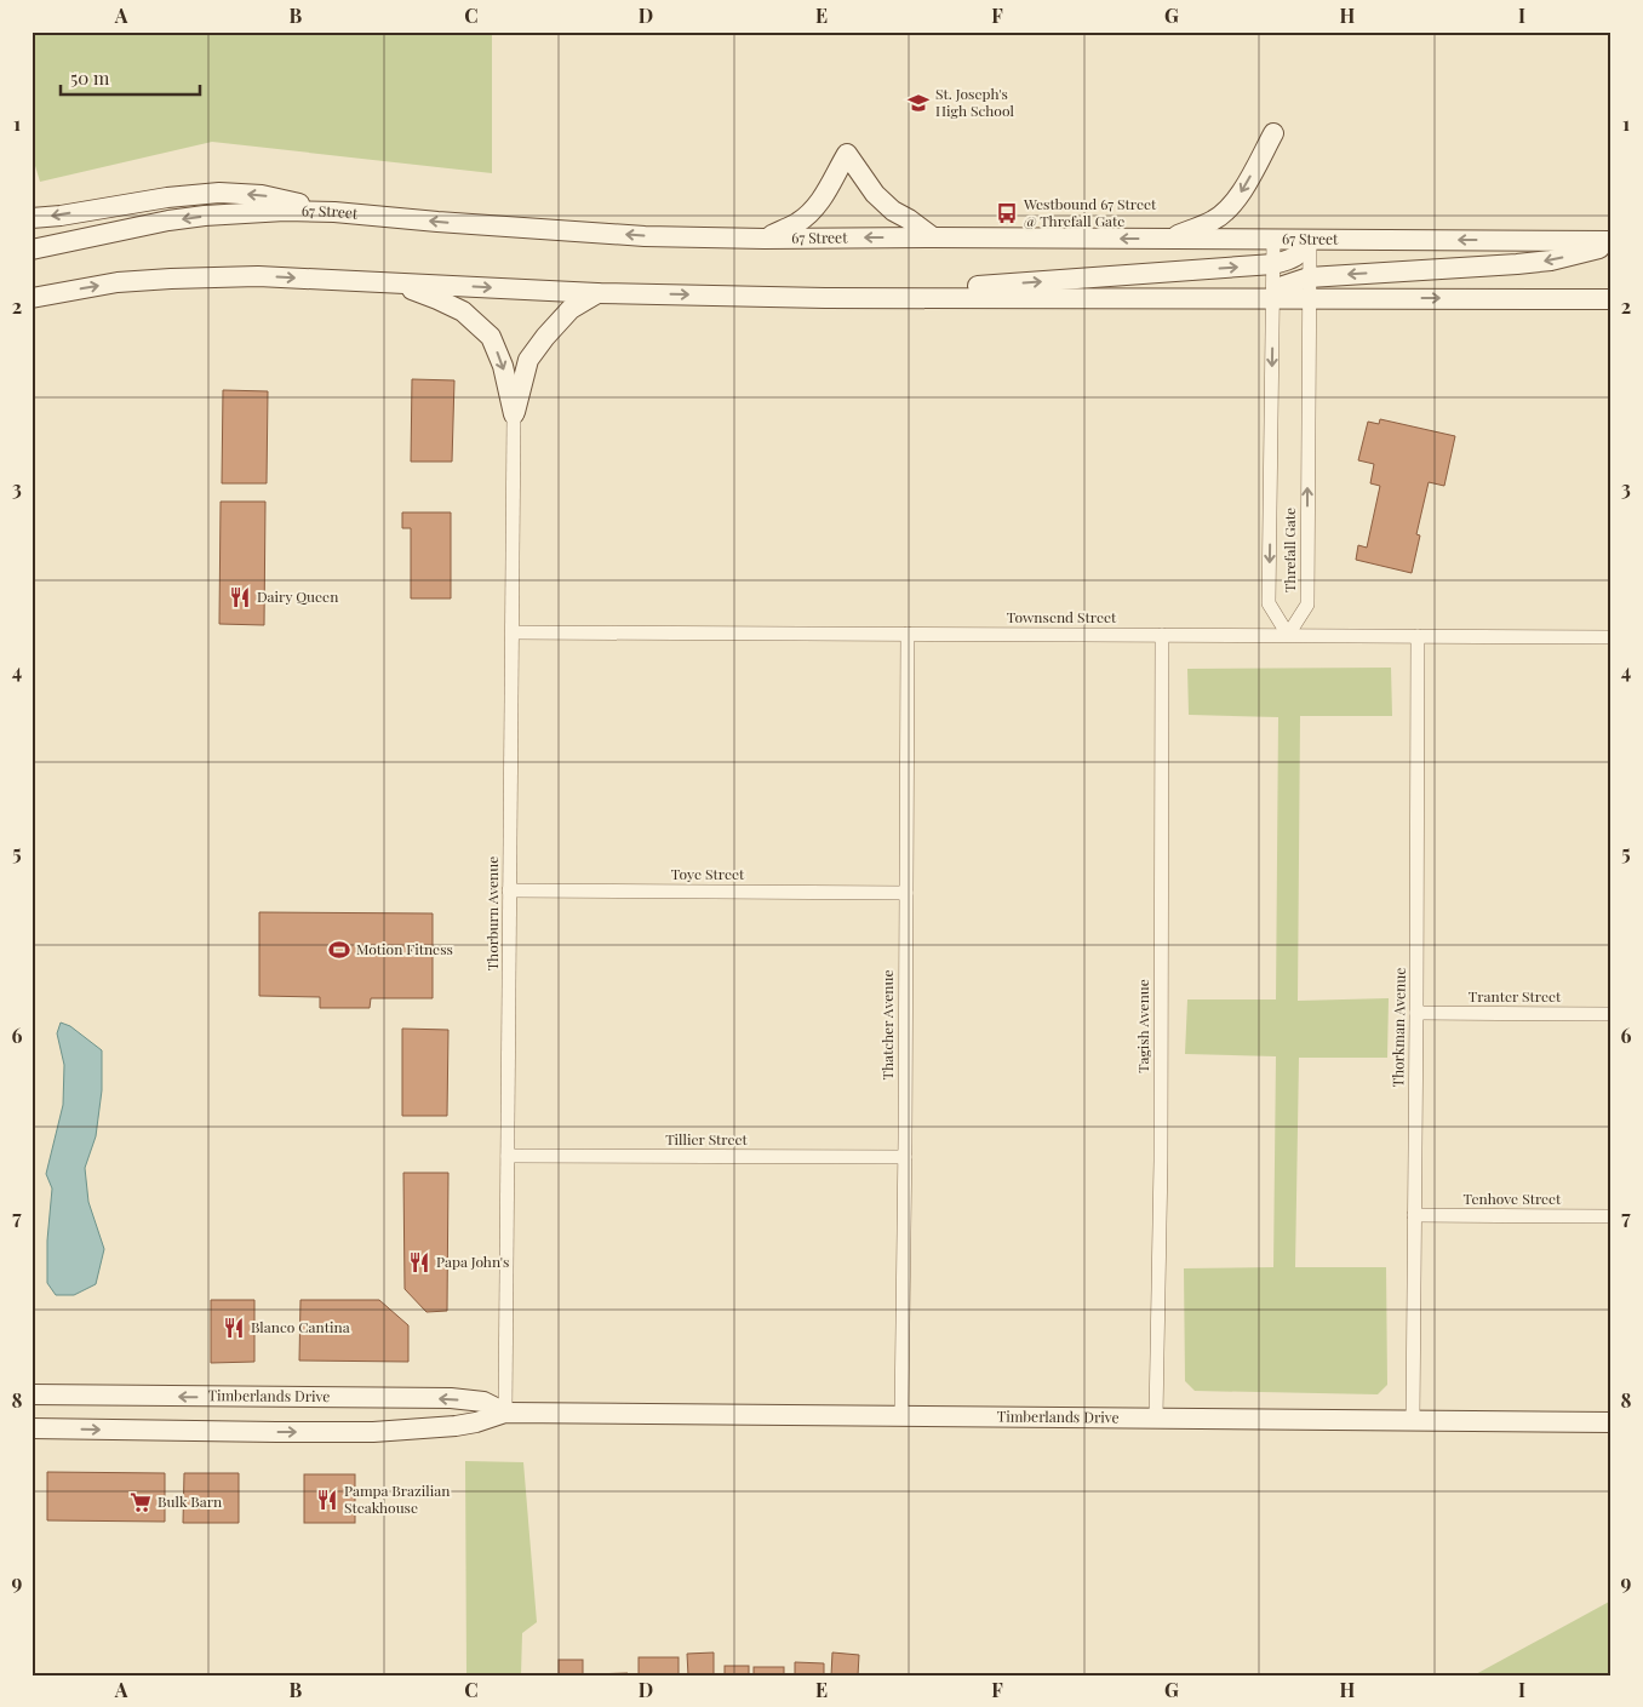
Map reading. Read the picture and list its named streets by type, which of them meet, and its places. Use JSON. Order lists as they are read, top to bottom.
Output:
{
  "streets": {
    "main road": ["67 Street", "Timberlands Drive"],
    "street": [
      "Threfall Gate",
      "Townsend Street",
      "Toye Street",
      "Thorburn Avenue",
      "Tranter Street",
      "Thatcher Avenue",
      "Tagish Avenue",
      "Thorkman Avenue",
      "Tillier Street",
      "Tenhove Street"
    ]
  },
  "crossings": [
    ["67 Street", "Threfall Gate"],
    ["Threfall Gate", "Townsend Street"],
    ["Townsend Street", "Thorburn Avenue"],
    ["Townsend Street", "Thatcher Avenue"],
    ["Townsend Street", "Tagish Avenue"],
    ["Townsend Street", "Thorkman Avenue"],
    ["Toye Street", "Thorburn Avenue"],
    ["Toye Street", "Thatcher Avenue"],
    ["Thorburn Avenue", "Tillier Street"],
    ["Thorburn Avenue", "Timberlands Drive"],
    ["Tranter Street", "Thorkman Avenue"],
    ["Thatcher Avenue", "Tillier Street"],
    ["Thatcher Avenue", "Timberlands Drive"],
    ["Tagish Avenue", "Timberlands Drive"],
    ["Thorkman Avenue", "Tenhove Street"],
    ["Thorkman Avenue", "Timberlands Drive"]
  ],
  "places": {
    "school or university": ["St. Joseph's High School"],
    "bus stop": ["Westbound 67 Street @ Threfall Gate"],
    "restaurant": [
      "Dairy Queen",
      "Papa John's",
      "Blanco Cantina",
      "Pampa Brazilian Steakhouse"
    ],
    "sports": ["Motion Fitness"],
    "supermarket": ["Bulk Barn"]
  },
  "scale_bar": "50 m",
  "grid": {
    "columns": [
      "A",
      "B",
      "C",
      "D",
      "E",
      "F",
      "G",
      "H",
      "I"
    ],
    "rows": [
      "1",
      "2",
      "3",
      "4",
      "5",
      "6",
      "7",
      "8",
      "9"
    ]
  }
}
